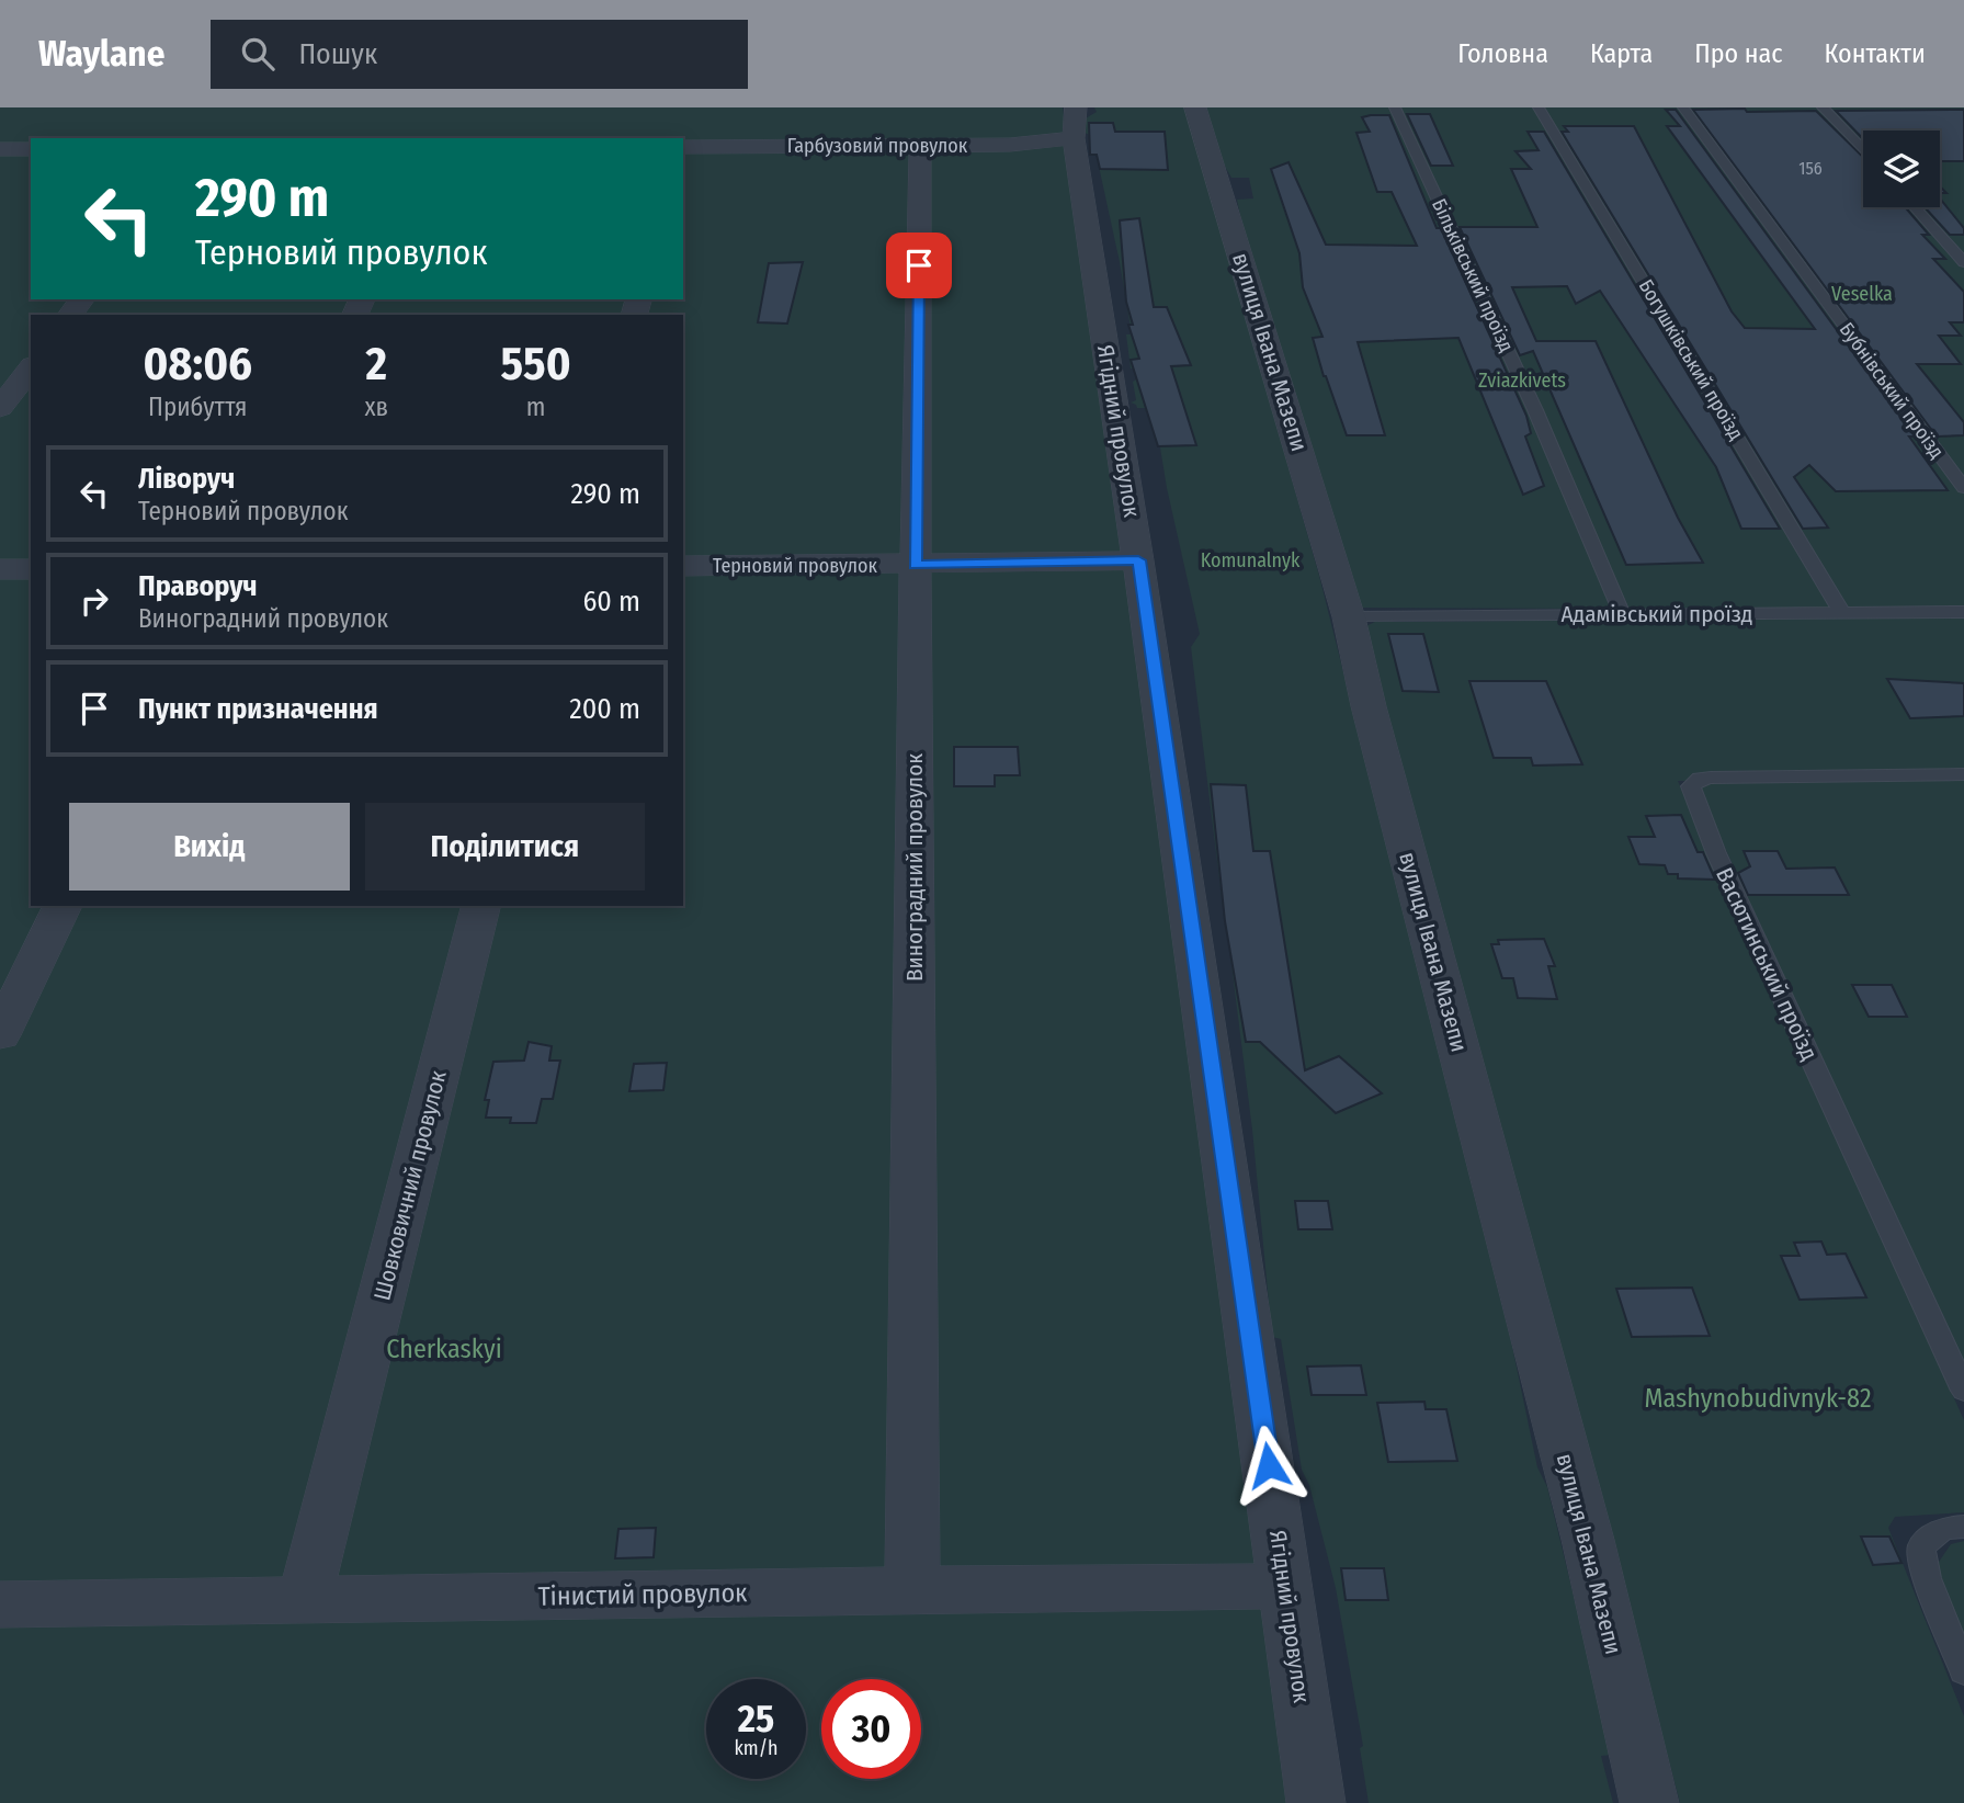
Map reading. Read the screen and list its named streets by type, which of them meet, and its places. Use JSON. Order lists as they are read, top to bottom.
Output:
{
  "streets": {
    "street": [
      "Гарбузовий провулок",
      "вулиця Івана Мазепи",
      "Ягідний провулок",
      "Терновий провулок",
      "Виноградний провулок",
      "Шовковичний провулок",
      "Тінистий провулок"
    ],
    "lane": [
      "Більківський проїзд",
      "Богушківський проїзд",
      "Бубнівський проїзд",
      "Адамівський проїзд",
      "Васютинський проїзд"
    ]
  },
  "crossings": [
    ["Гарбузовий провулок", "Ягідний провулок"],
    ["Гарбузовий провулок", "Виноградний провулок"],
    ["Більківський проїзд", "Адамівський проїзд"],
    ["вулиця Івана Мазепи", "Адамівський проїзд"],
    ["Богушківський проїзд", "Адамівський проїзд"],
    ["Ягідний провулок", "Терновий провулок"],
    ["Ягідний провулок", "Тінистий провулок"],
    ["Терновий провулок", "Виноградний провулок"],
    ["Виноградний провулок", "Тінистий провулок"],
    ["Шовковичний провулок", "Тінистий провулок"]
  ],
  "parks": [
    "Veselka",
    "Zviazkivets",
    "Komunalnyk",
    "Cherkaskyi",
    "Mashynobudivnyk-82"
  ],
  "house_numbers": ["156"],
  "page": {
    "header": "Waylane",
    "search": "Пошук",
    "nav": [
      "Головна",
      "Карта",
      "Про нас",
      "Контакти"
    ],
    "turn": ["290 m", "Терновий провулок"],
    "eta": [
      "08:06",
      "Прибуття",
      "2",
      "хв",
      "550",
      "m"
    ],
    "list": [
      {
        "name": "Ліворуч",
        "note": "Терновий провулок",
        "value": "290 m"
      },
      {
        "name": "Праворуч",
        "note": "Виноградний провулок",
        "value": "60 m"
      },
      {
        "name": "Пункт призначення",
        "value": "200 m"
      }
    ],
    "buttons": ["Вихід", "Поділитися"],
    "speed": "25 km/h",
    "limit": "30"
  }
}
